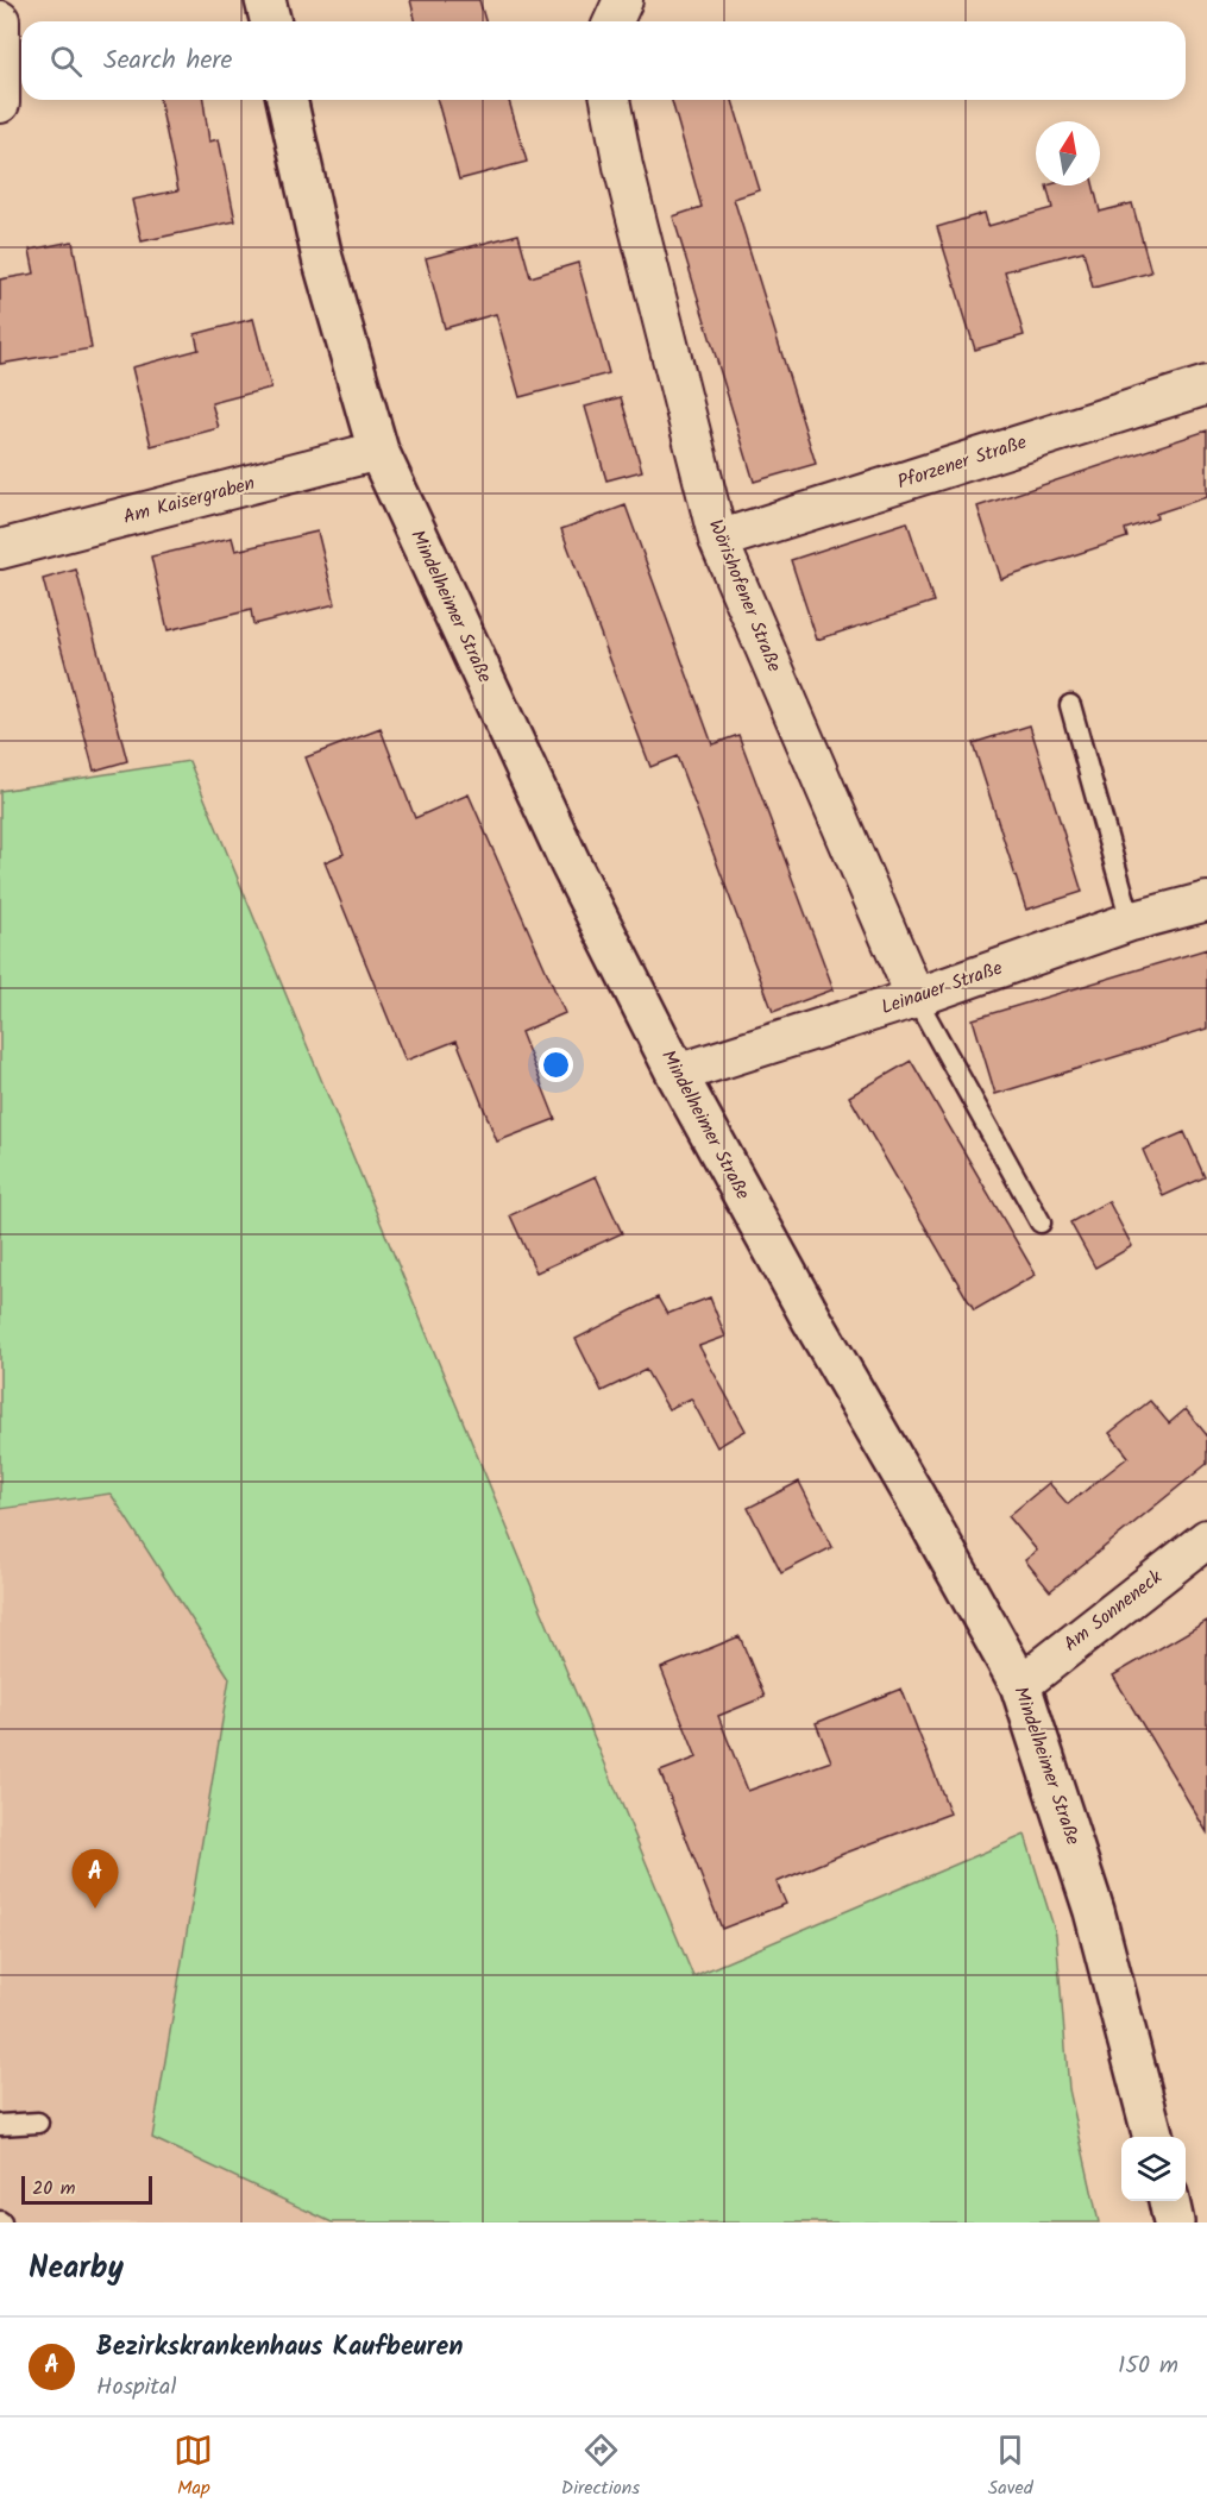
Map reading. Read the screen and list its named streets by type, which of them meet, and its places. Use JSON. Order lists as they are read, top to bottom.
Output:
{
  "streets": {
    "main road": ["Mindelheimer Straße"],
    "street": [
      "Pforzener Straße",
      "Am Kaisergraben",
      "Wörishofener Straße",
      "Leinauer Straße",
      "Am Sonneneck"
    ]
  },
  "crossings": [
    ["Pforzener Straße", "Wörishofener Straße"],
    ["Am Kaisergraben", "Mindelheimer Straße"],
    ["Wörishofener Straße", "Leinauer Straße"],
    ["Mindelheimer Straße", "Leinauer Straße"],
    ["Mindelheimer Straße", "Am Sonneneck"]
  ],
  "scale_bar": "20 m",
  "north": "top",
  "page": {
    "search": "Search here",
    "pins": "A",
    "scale": "20 m",
    "heading": "Nearby",
    "list": [
      {
        "mark": "A",
        "name": "Bezirkskrankenhaus Kaufbeuren",
        "note": "Hospital",
        "value": "150 m"
      }
    ],
    "nav": ["Map", "Directions", "Saved"]
  }
}
